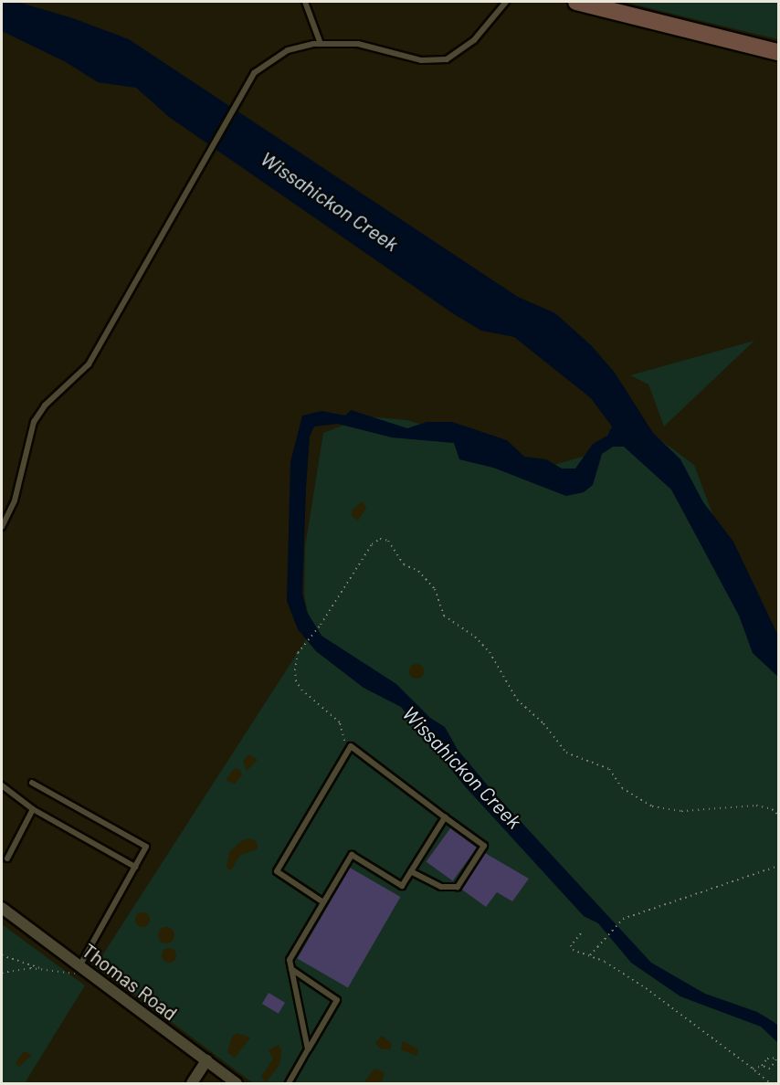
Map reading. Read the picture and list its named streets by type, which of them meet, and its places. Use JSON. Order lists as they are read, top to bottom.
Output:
{
  "streets": {
    "street": ["Thomas Road"]
  },
  "water": ["Wissahickon Creek"]
}
